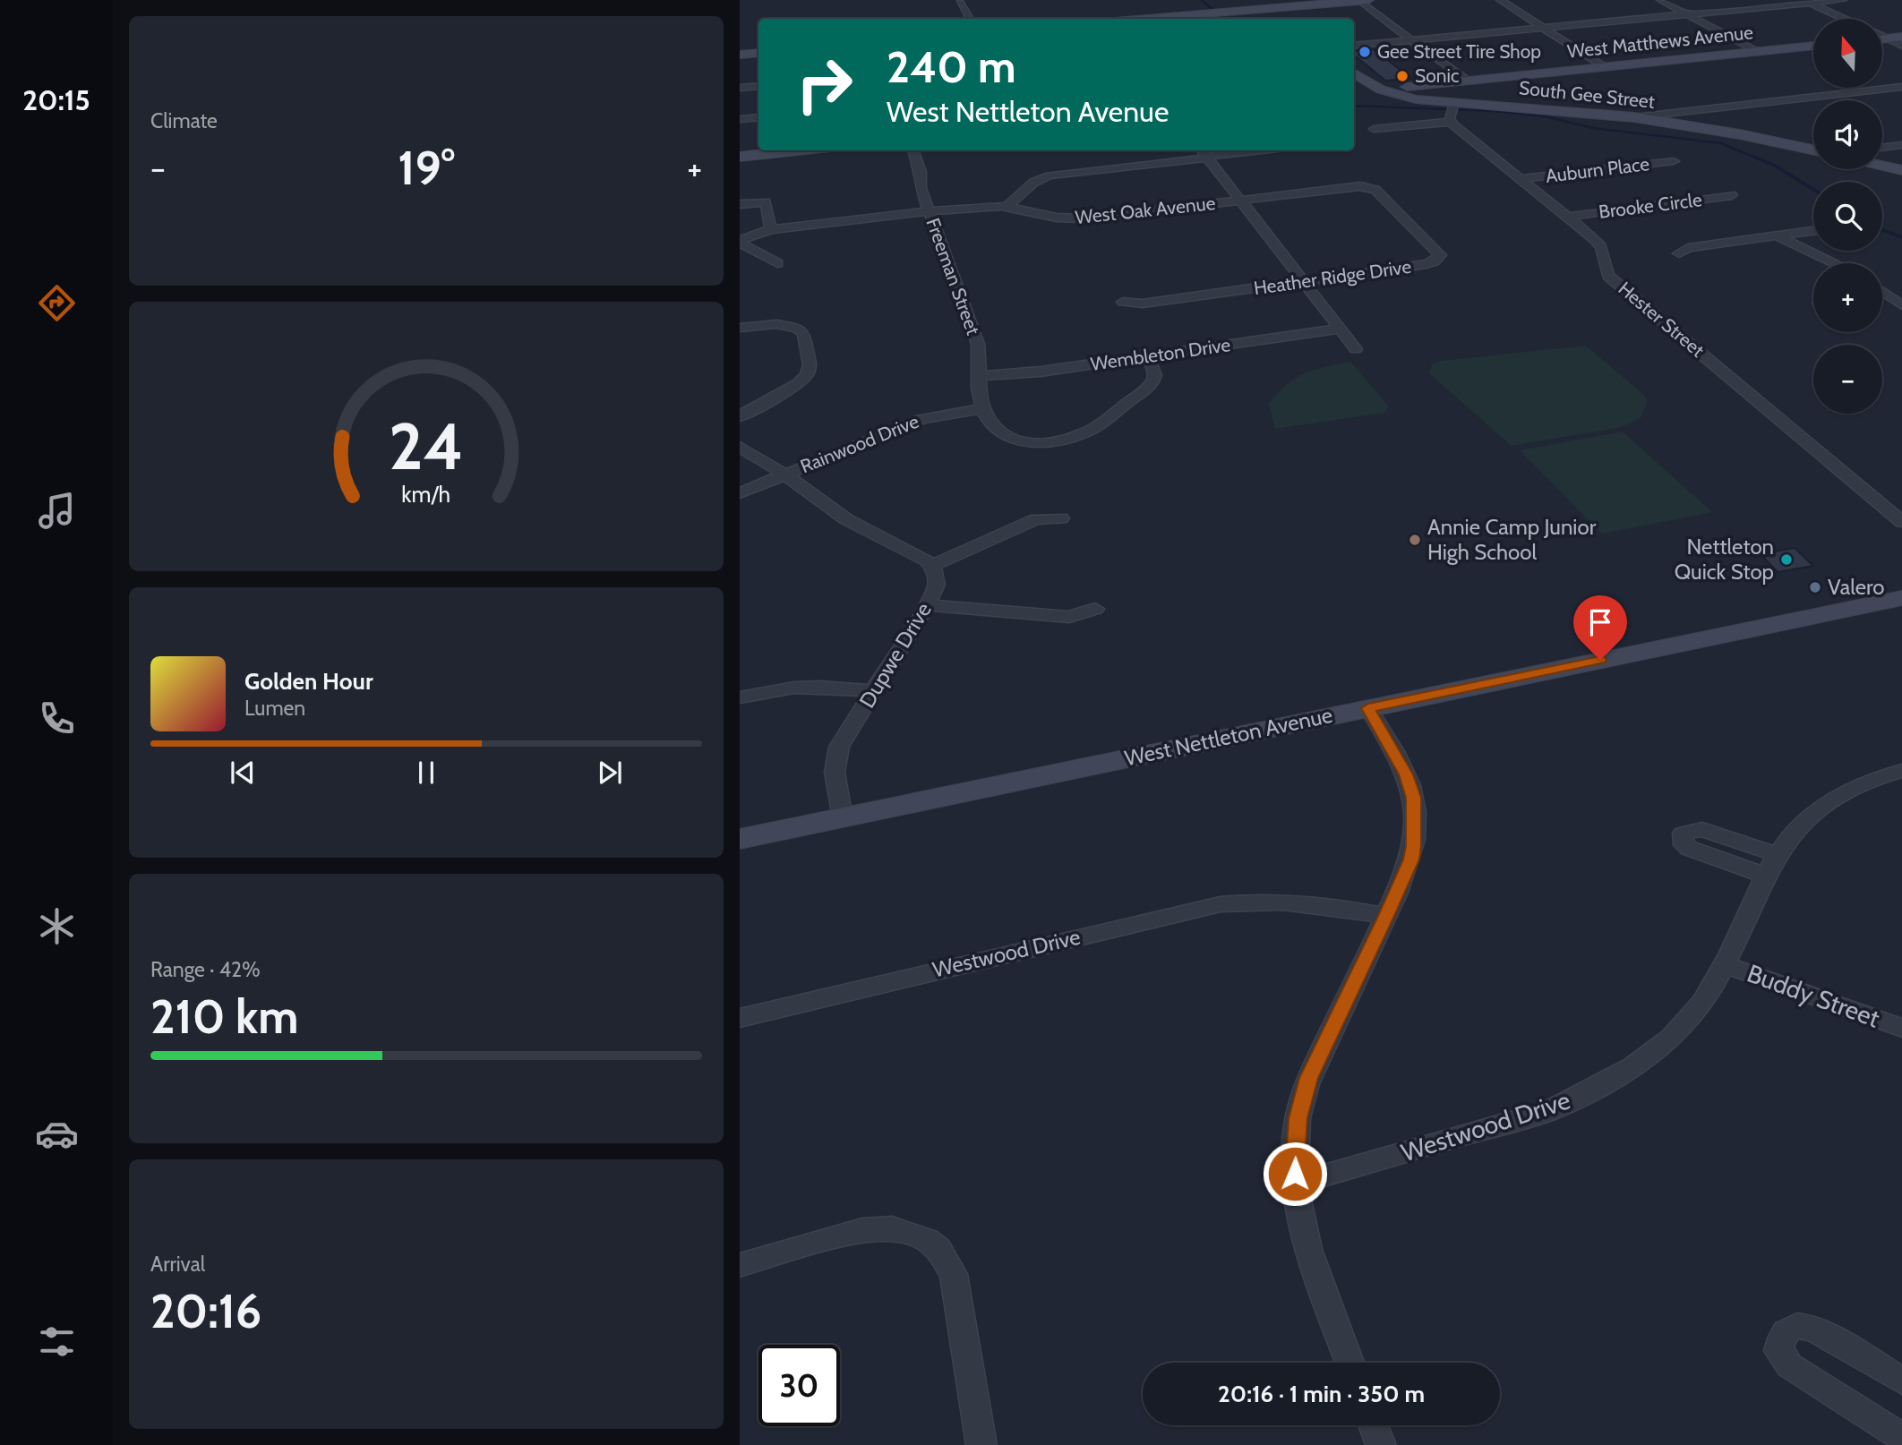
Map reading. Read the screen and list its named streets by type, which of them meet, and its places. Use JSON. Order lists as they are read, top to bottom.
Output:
{
  "streets": {
    "street": [
      "West Matthews Avenue",
      "South Gee Street",
      "Auburn Place",
      "Brooke Circle",
      "West Oak Avenue",
      "Freeman Street",
      "Heather Ridge Drive",
      "Hester Street",
      "Wembleton Drive",
      "Rainwood Drive",
      "Dupwe Drive",
      "West Nettleton Avenue",
      "Westwood Drive",
      "Buddy Street"
    ]
  },
  "crossings": [
    ["West Matthews Avenue", "South Gee Street"],
    ["South Gee Street", "Hester Street"],
    ["Auburn Place", "Hester Street"],
    ["Brooke Circle", "Hester Street"],
    ["West Oak Avenue", "Freeman Street"],
    ["West Oak Avenue", "Heather Ridge Drive"],
    ["Freeman Street", "Wembleton Drive"],
    ["Freeman Street", "Rainwood Drive"],
    ["Dupwe Drive", "West Nettleton Avenue"],
    ["Westwood Drive", "Buddy Street"]
  ],
  "places": [
    "Gee Street Tire Shop",
    "Sonic",
    "Annie Camp Junior High School",
    "Nettleton Quick Stop",
    "Valero"
  ],
  "north": "top",
  "page": {
    "tabs": "20:15",
    "tile": [
      "Climate",
      ["Range · 42%", "210 km"],
      ["Arrival", "20:16"]
    ],
    "map_buttons": ["+", "−"],
    "turn": ["240 m", "West Nettleton Avenue"],
    "heat": ["−", "19°", "+"],
    "song": ["Golden Hour", "Lumen"],
    "limit": "30",
    "trip": "20:16 · 1 min · 350 m",
    "gauge": ["24", "km/h"]
  }
}
